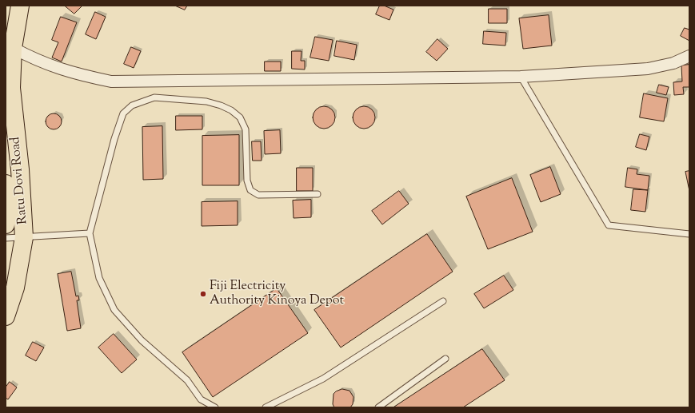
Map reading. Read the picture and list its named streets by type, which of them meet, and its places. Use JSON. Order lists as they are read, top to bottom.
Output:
{
  "streets": {
    "main road": ["Ratu Dovi Road"]
  },
  "places": ["Fiji Electricity Authority Kinoya Depot"]
}
